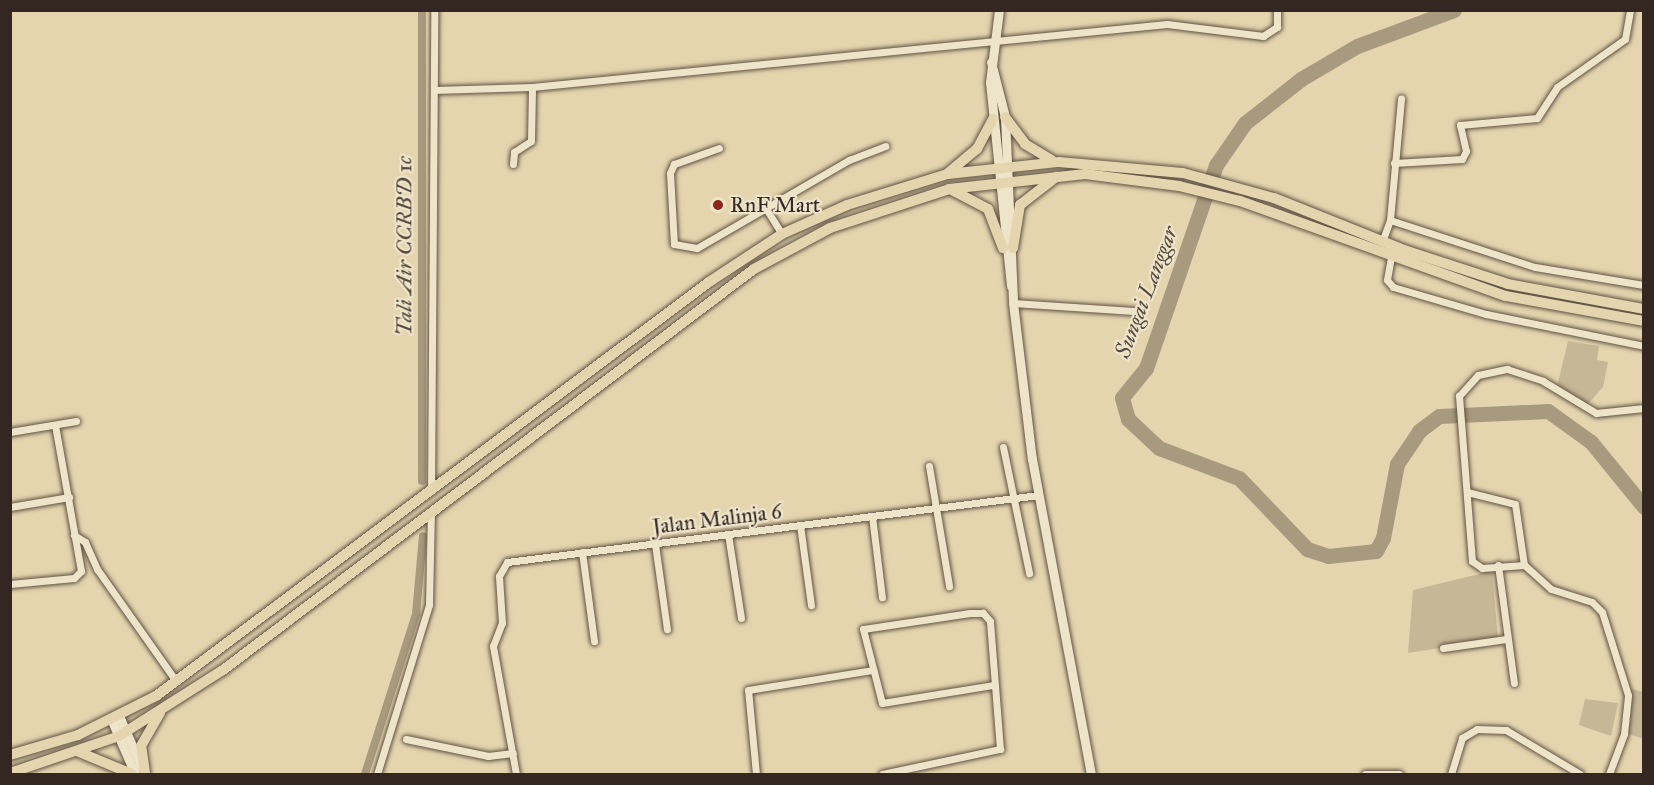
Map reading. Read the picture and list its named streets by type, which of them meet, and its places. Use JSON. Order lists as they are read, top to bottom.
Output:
{
  "streets": {
    "street": ["Jalan Malinja 6"]
  },
  "water": ["Tali Air CCRBD 1c", "Sungai Langgar"],
  "places": ["RnF Mart"]
}
